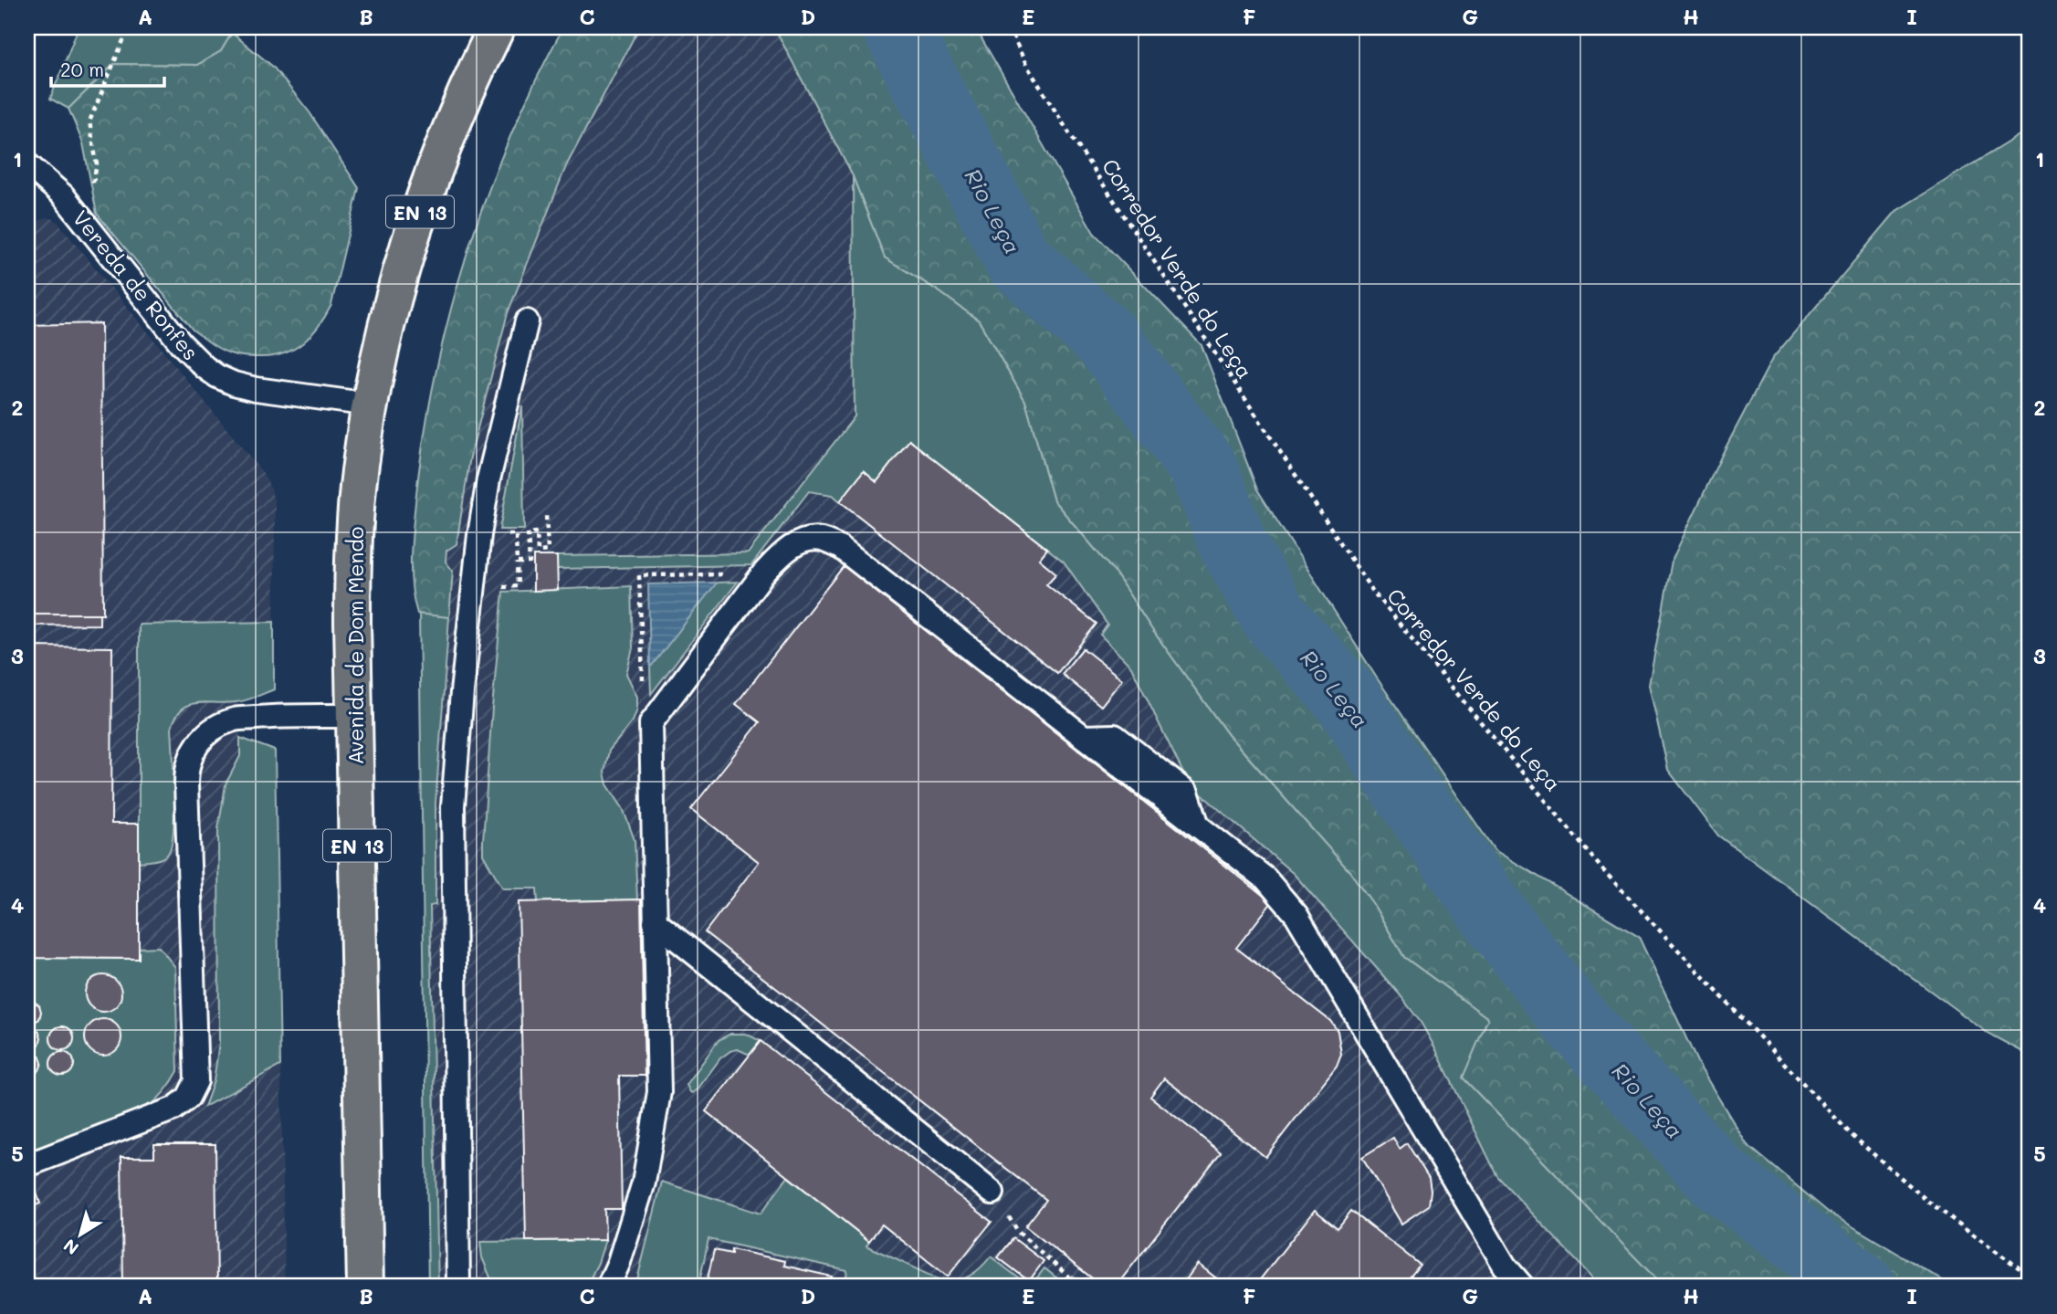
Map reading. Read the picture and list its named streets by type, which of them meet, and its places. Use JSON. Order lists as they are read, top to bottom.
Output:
{
  "streets": {
    "main road": ["EN 13", "Avenida de Dom Mendo"],
    "lane": ["Vereda de Ronfes"],
    "path": ["Corredor Verde do Leça"]
  },
  "crossings": [
    ["Vereda de Ronfes", "Avenida de Dom Mendo"]
  ],
  "water": ["Rio Leça"],
  "scale_bar": "20 m",
  "north": "bottom left",
  "grid": {
    "columns": [
      "A",
      "B",
      "C",
      "D",
      "E",
      "F",
      "G",
      "H",
      "I"
    ],
    "rows": [
      "1",
      "2",
      "3",
      "4",
      "5"
    ]
  }
}
